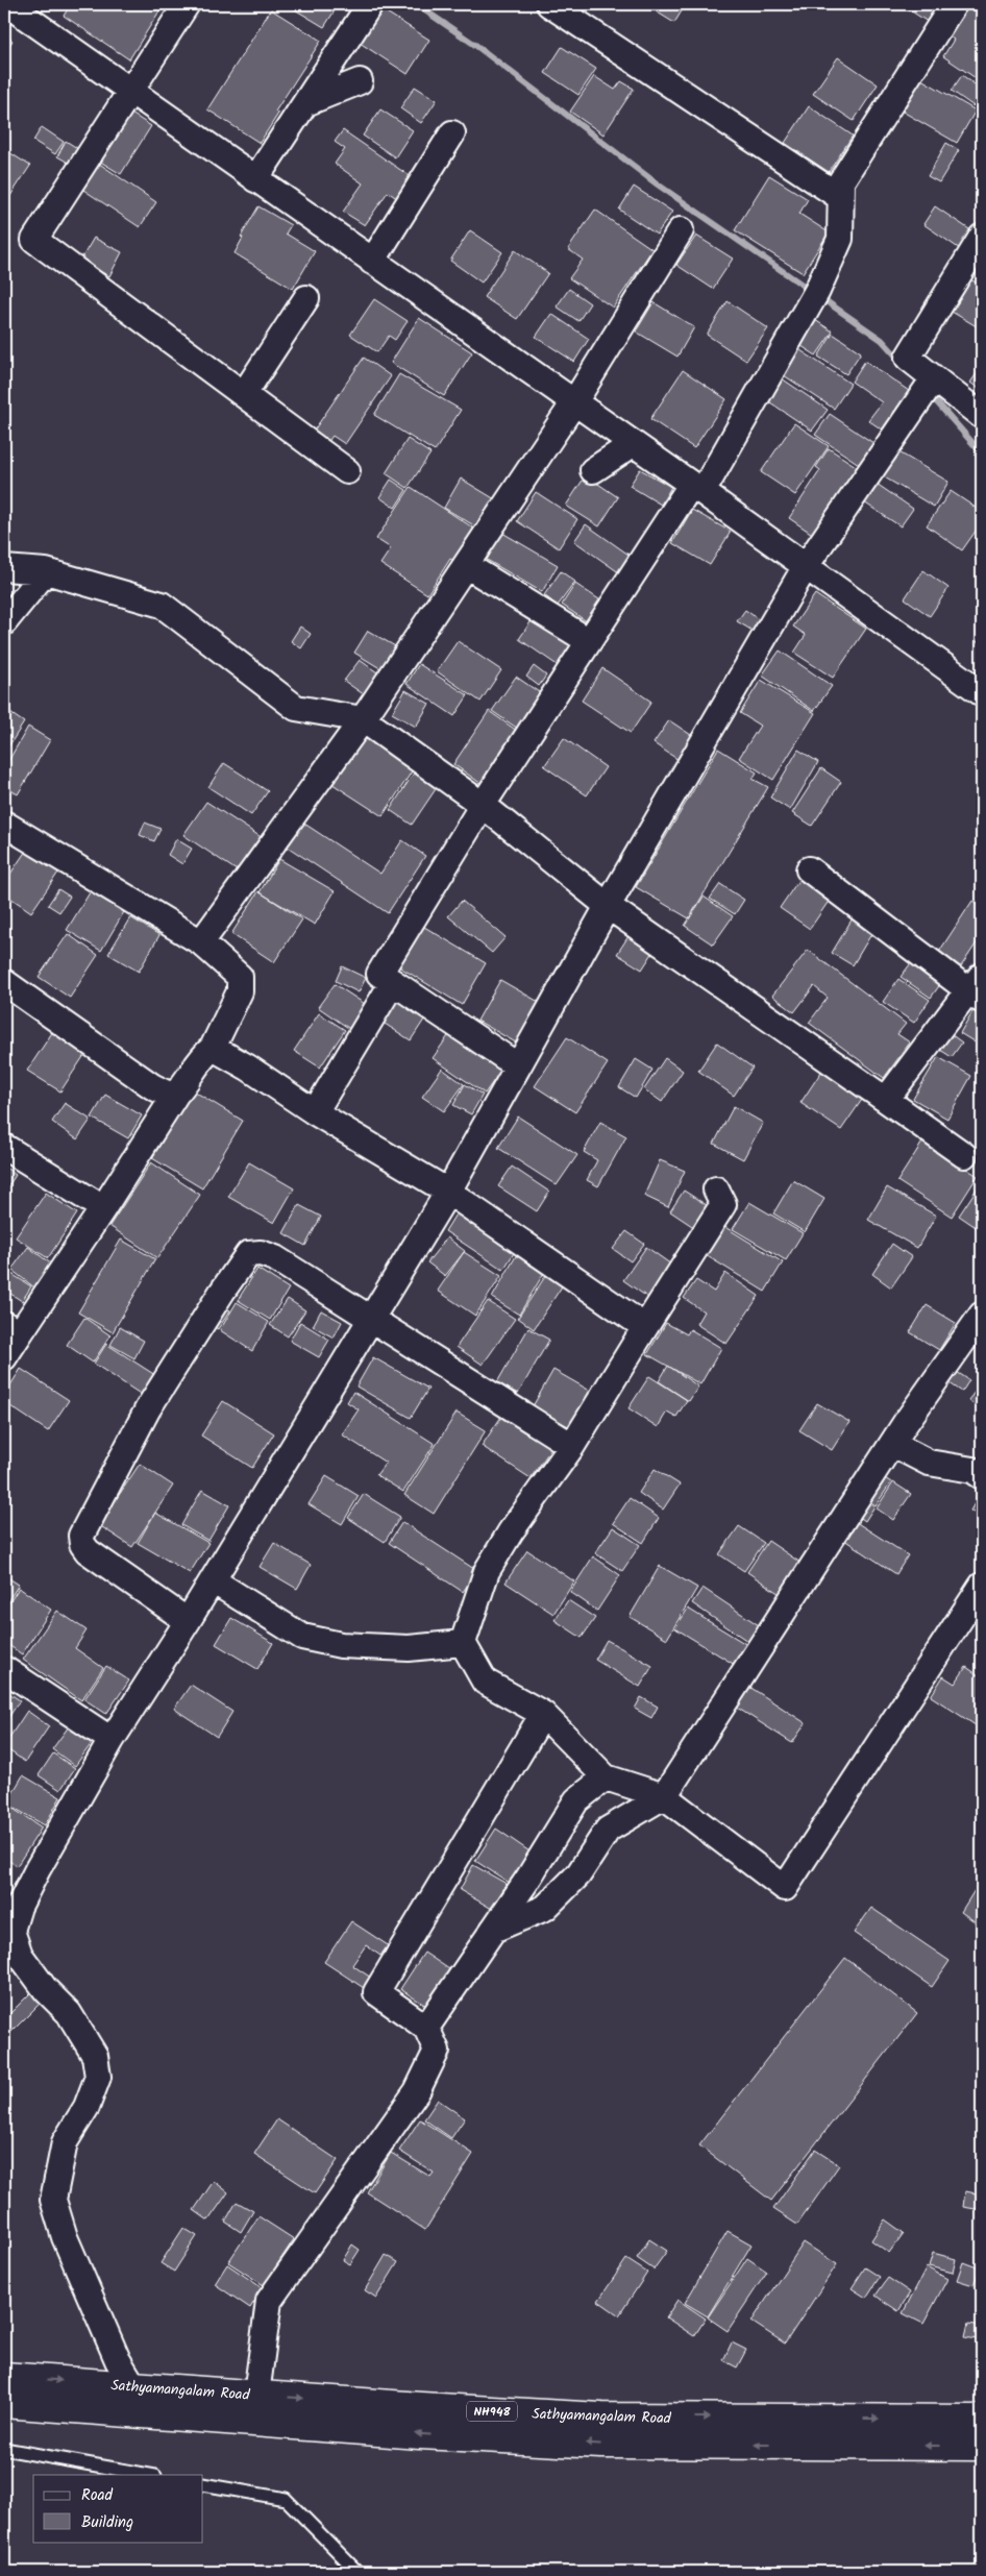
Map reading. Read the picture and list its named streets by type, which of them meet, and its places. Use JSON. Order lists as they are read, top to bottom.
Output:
{
  "streets": {
    "highway": ["Sathyamangalam Road", "NH948"]
  },
  "legend": ["Road", "Building"]
}
